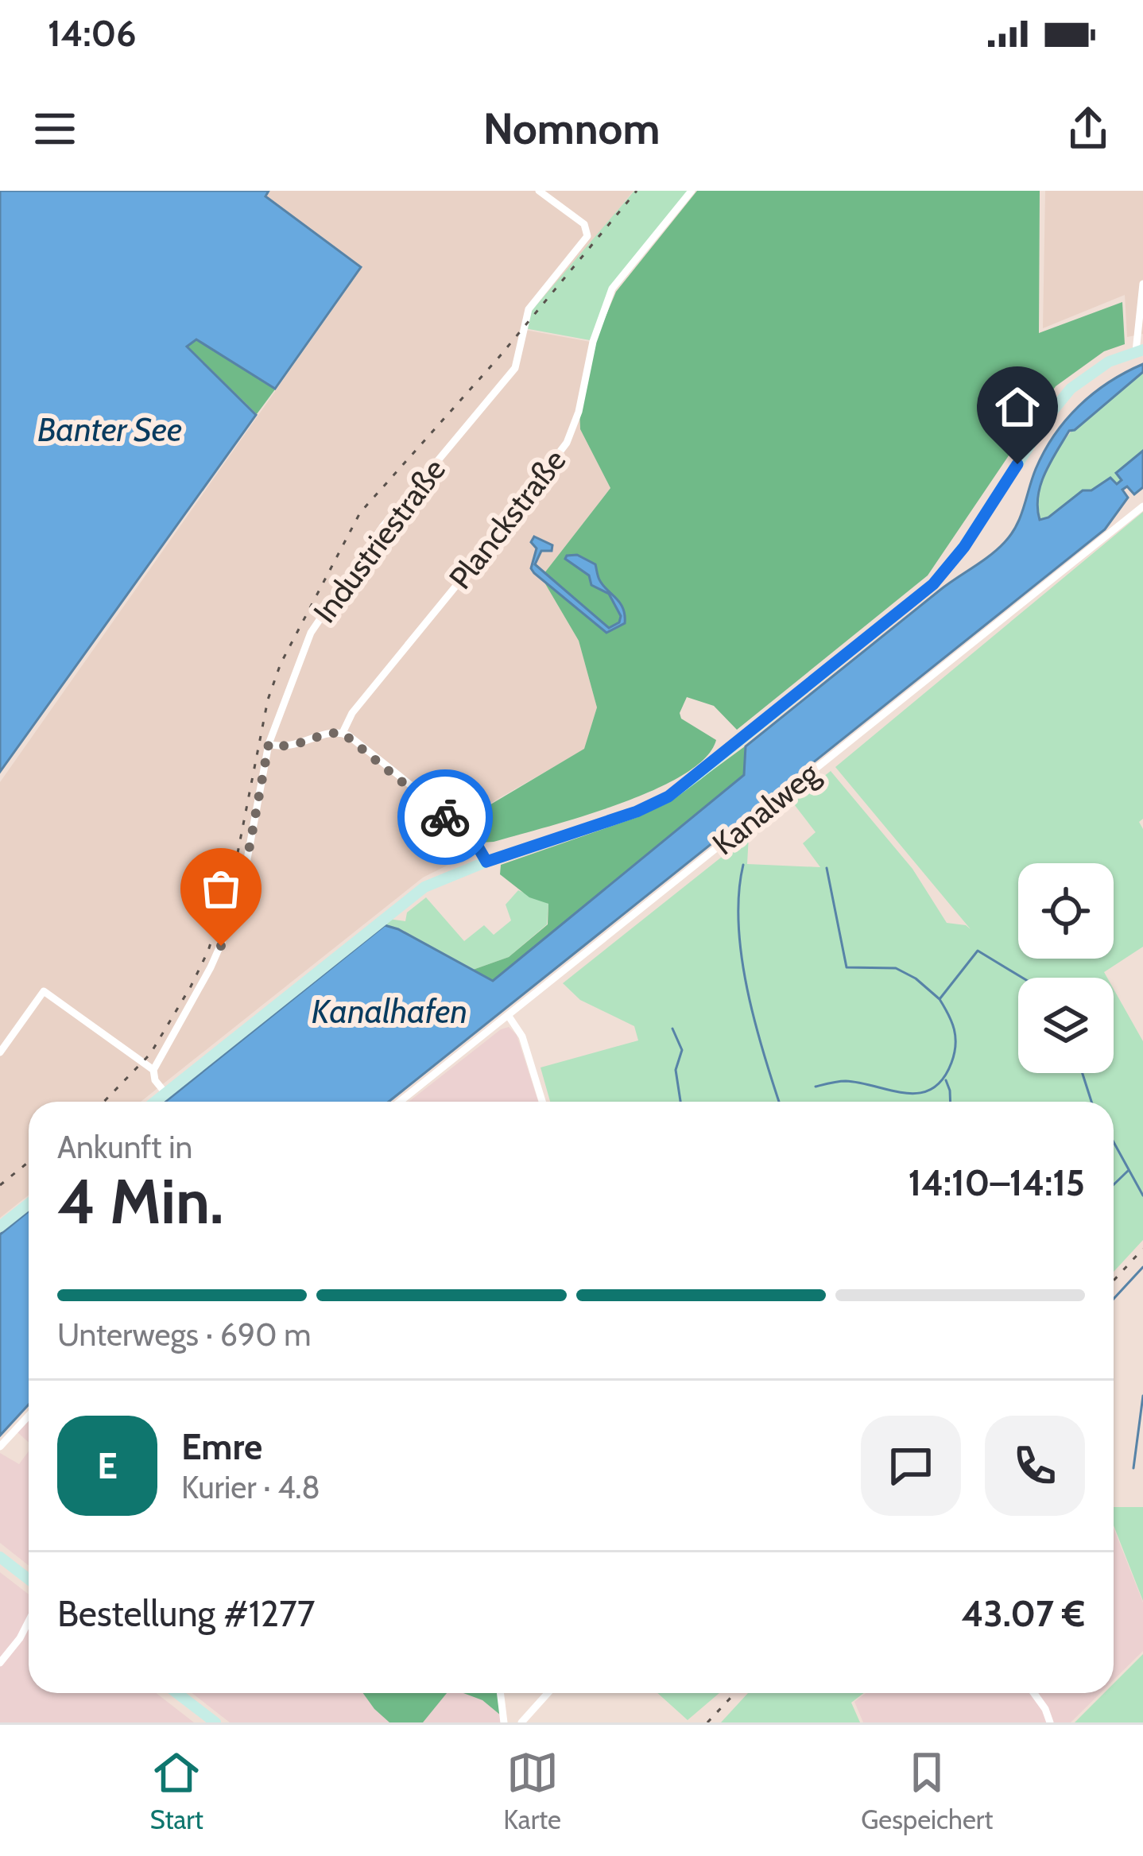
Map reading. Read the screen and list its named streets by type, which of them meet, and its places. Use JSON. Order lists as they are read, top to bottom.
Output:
{
  "streets": {
    "street": ["Planckstraße", "Industriestraße", "Kanalweg"]
  },
  "water": ["Banter See", "Kanalhafen"],
  "page": {
    "status": "14:06",
    "header": "Nomnom",
    "heading": ["4 Min.", "Ankunft in", "14:10–14:15"],
    "panel": [
      "Emre",
      "Kurier · 4.8",
      "Bestellung #1277",
      "43.07 €"
    ],
    "bar": "Unterwegs · 690 m",
    "round": "E",
    "tabs": ["Start", "Karte", "Gespeichert"]
  }
}
